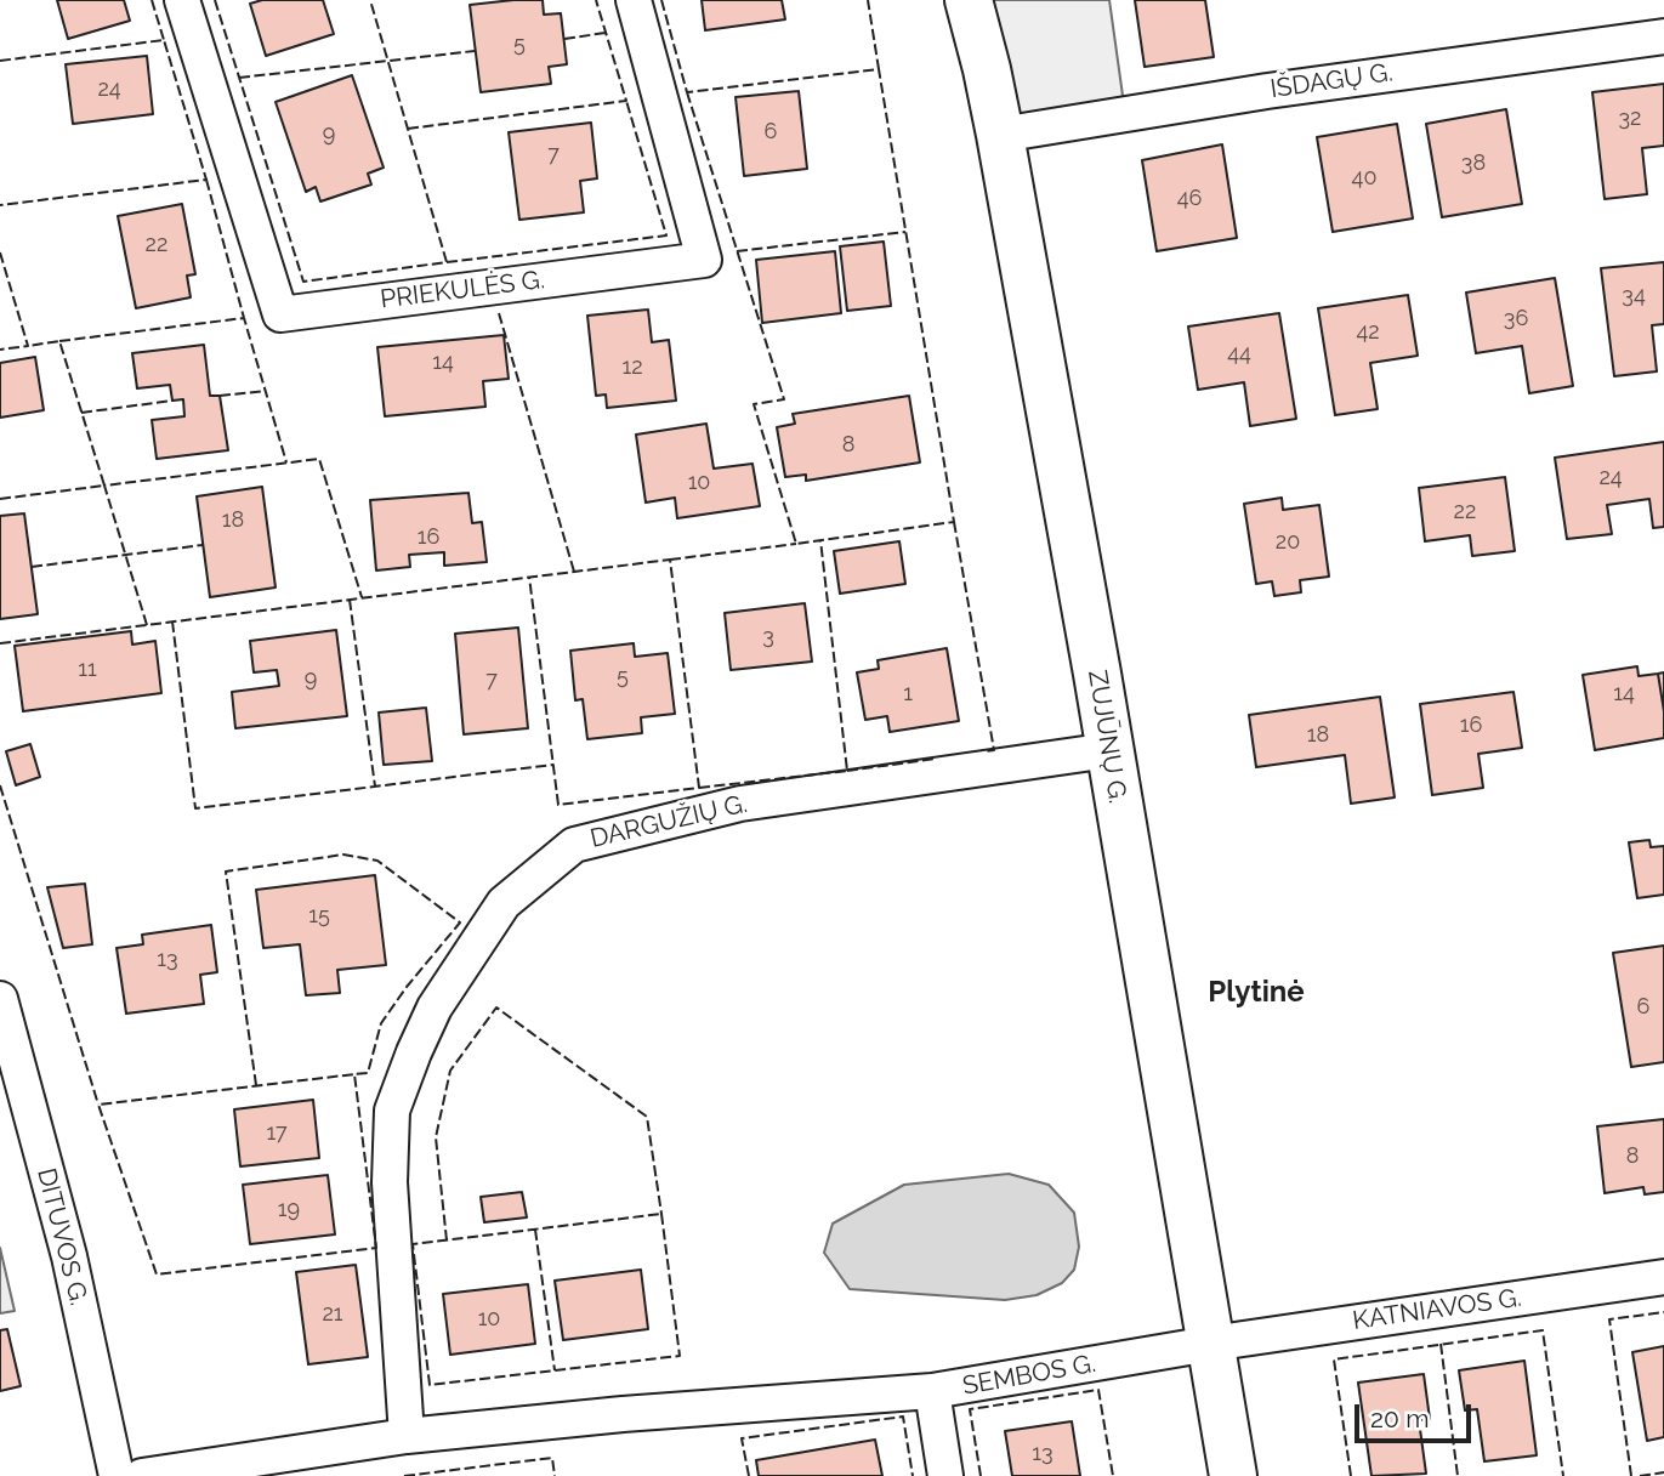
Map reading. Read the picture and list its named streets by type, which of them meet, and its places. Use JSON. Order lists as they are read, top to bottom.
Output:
{
  "streets": {
    "main road": ["ZUJŪNŲ G."],
    "street": [
      "IŠDAGŲ G.",
      "PRIEKULĖS G.",
      "DARGUŽIŲ G.",
      "DITUVOS G.",
      "KATNIAVOS G.",
      "SEMBOS G."
    ]
  },
  "crossings": [
    ["IŠDAGŲ G.", "ZUJŪNŲ G."],
    ["ZUJŪNŲ G.", "DARGUŽIŲ G."],
    ["ZUJŪNŲ G.", "KATNIAVOS G."],
    ["ZUJŪNŲ G.", "SEMBOS G."],
    ["KATNIAVOS G.", "SEMBOS G."]
  ],
  "districts": ["Plytinė"],
  "house_numbers": [
    "5",
    "24",
    "32",
    "6",
    "9",
    "7",
    "38",
    "40",
    "46",
    "22",
    "34",
    "36",
    "42",
    "44",
    "14",
    "12",
    "8",
    "24",
    "10",
    "22",
    "18",
    "16",
    "20",
    "3",
    "11",
    "5",
    "9",
    "7",
    "1",
    "14",
    "16",
    "18",
    "15",
    "13",
    "6",
    "17",
    "8",
    "19",
    "21",
    "10",
    "13"
  ],
  "scale_bar": "20 m"
}
